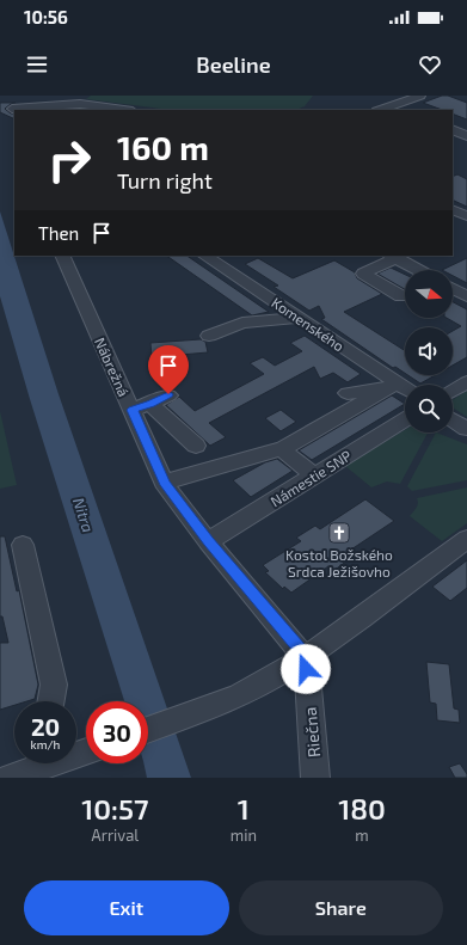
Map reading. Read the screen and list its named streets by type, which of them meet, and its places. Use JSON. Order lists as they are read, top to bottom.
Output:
{
  "streets": {
    "street": [
      "Komenského",
      "Nábrežná",
      "Námestie SNP",
      "Riečna"
    ]
  },
  "crossings": [
    ["Nábrežná", "Námestie SNP"],
    ["Nábrežná", "Riečna"]
  ],
  "water": ["Nitra"],
  "places": {
    "church": ["Kostol Božského Srdca Ježišovho"]
  },
  "north": "right",
  "page": {
    "status": "10:56",
    "header": "Beeline",
    "turn": ["160 m", "Turn right"],
    "then": "Then",
    "speed": "20 km/h",
    "limit": "30",
    "eta": [
      "10:57",
      "Arrival",
      "1",
      "min",
      "180",
      "m"
    ],
    "buttons": ["Exit", "Share"]
  }
}
